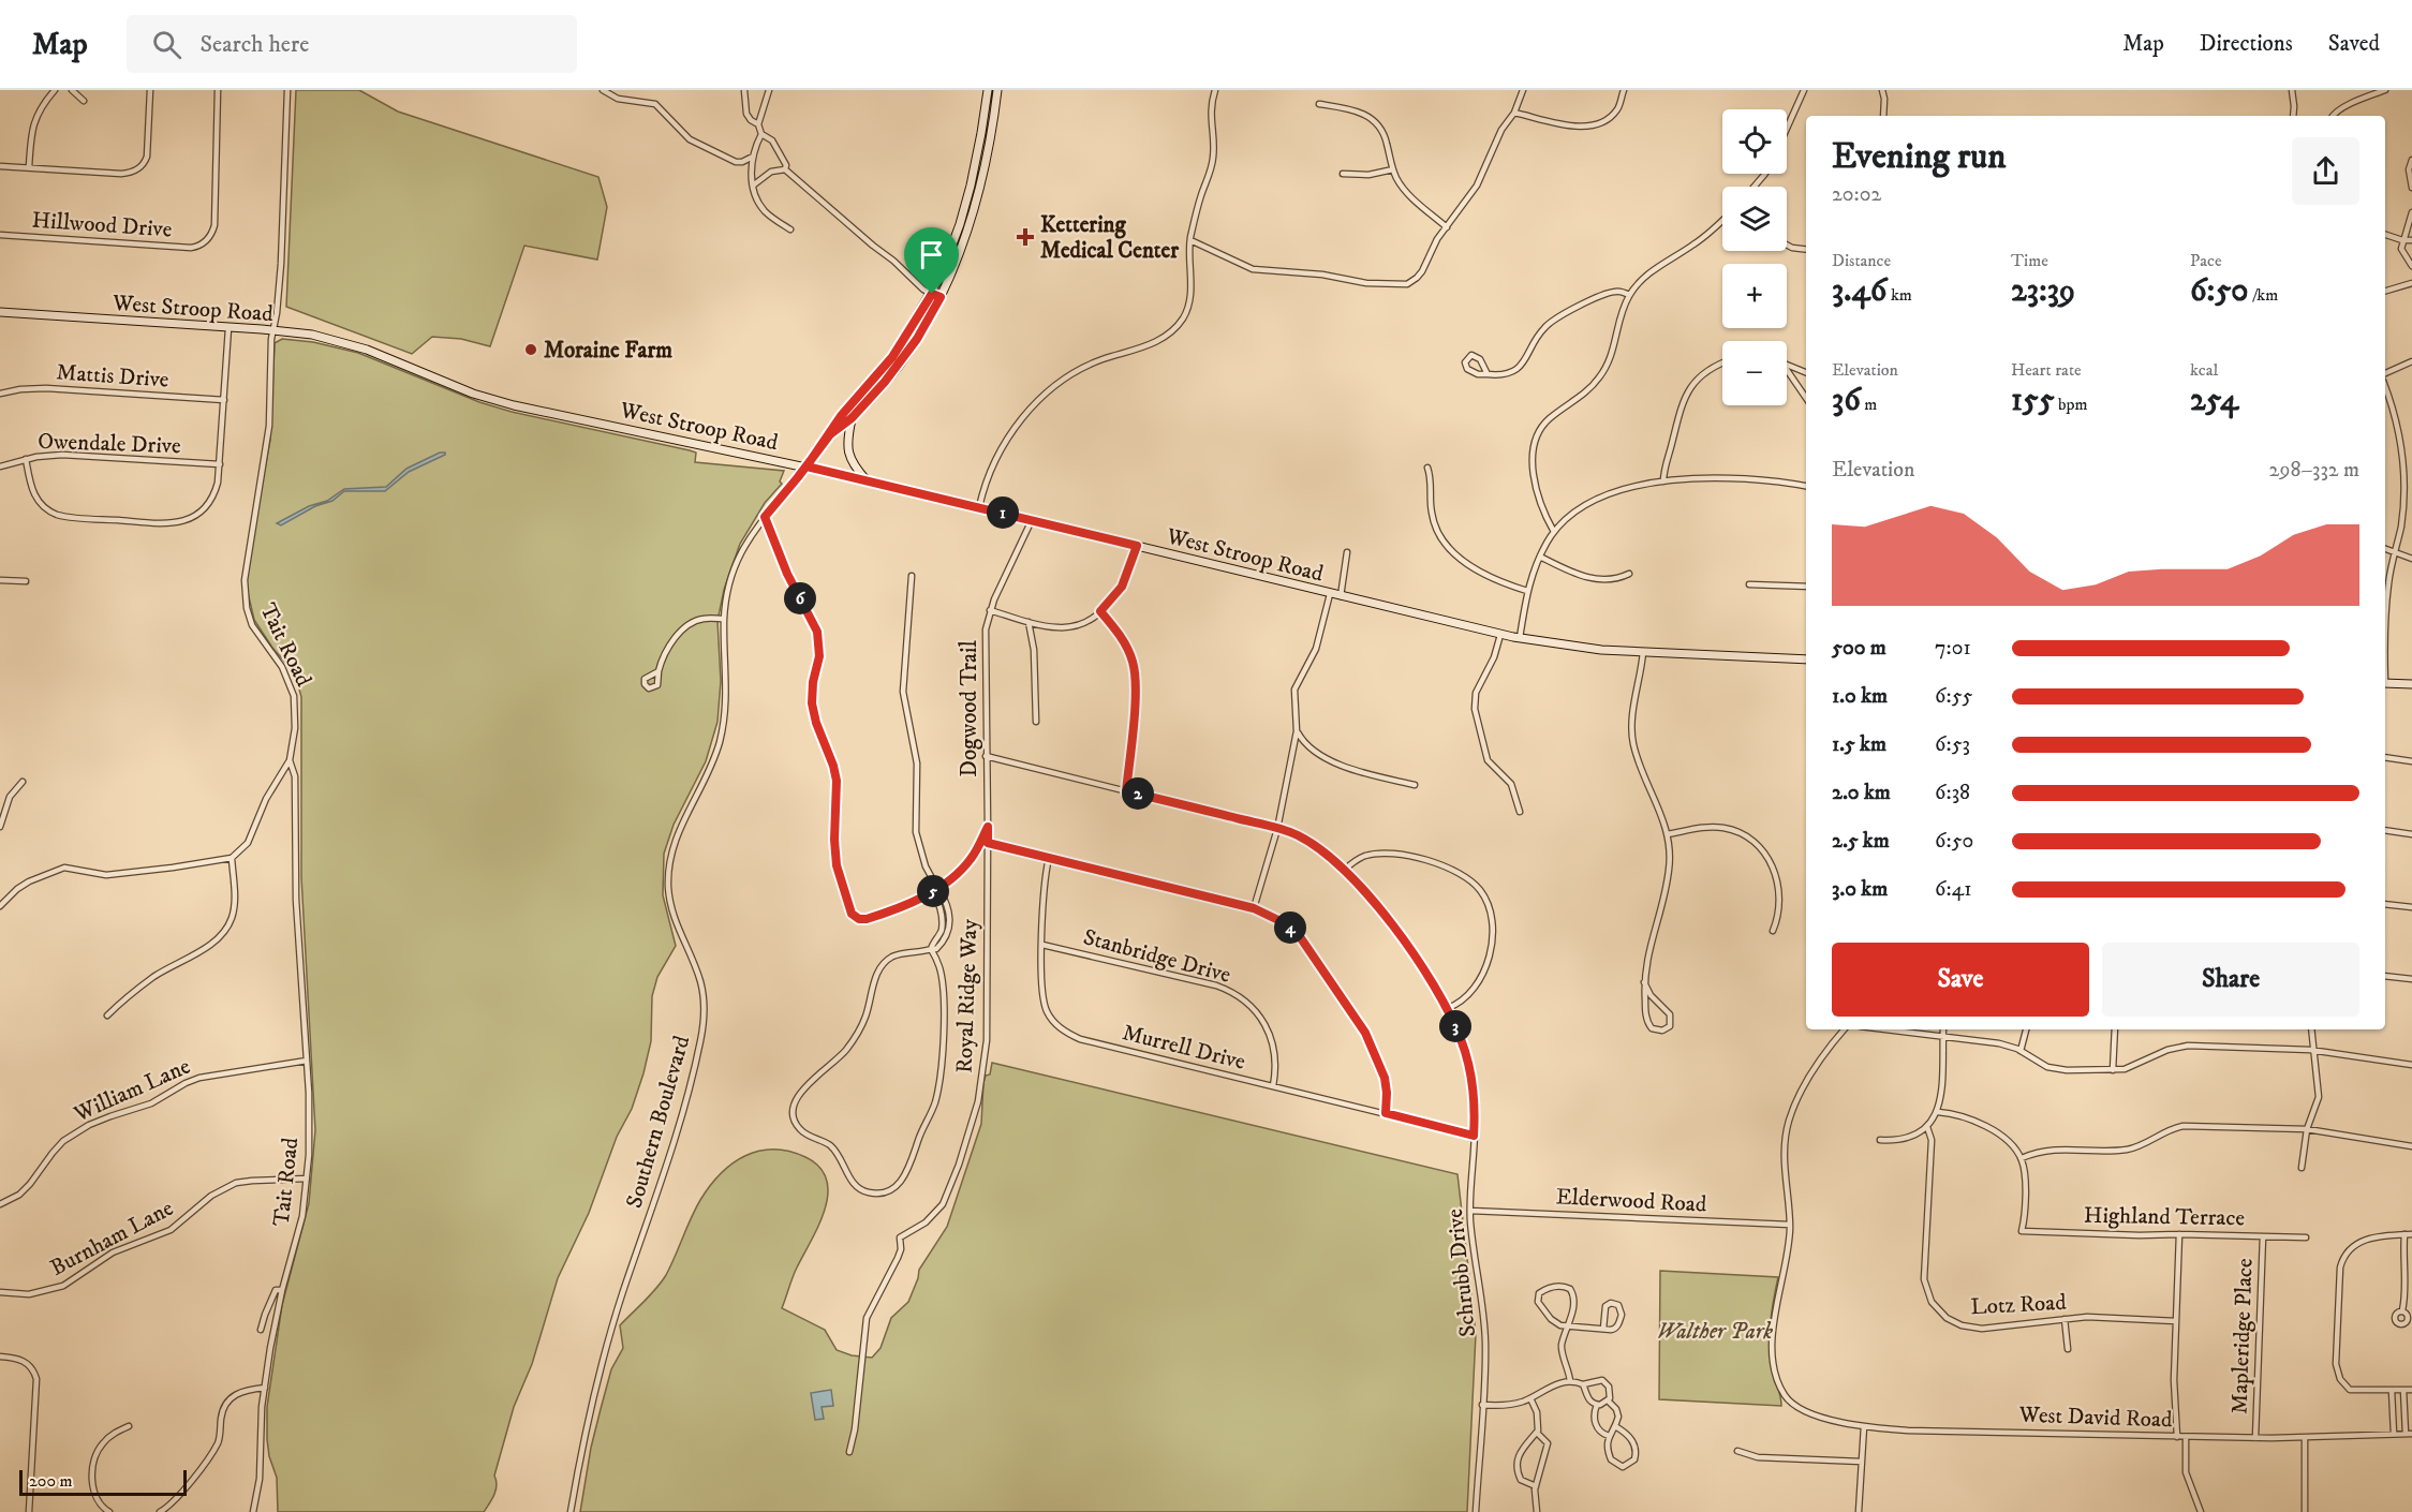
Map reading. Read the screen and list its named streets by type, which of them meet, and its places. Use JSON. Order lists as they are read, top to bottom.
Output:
{
  "streets": {
    "main road": ["West Stroop Road", "Southern Boulevard"],
    "street": [
      "Hillwood Drive",
      "Mattis Drive",
      "Owendale Drive",
      "Tait Road",
      "Dogwood Trail",
      "Stanbridge Drive",
      "Royal Ridge Way",
      "Murrell Drive",
      "William Lane",
      "Elderwood Road",
      "Highland Terrace",
      "Burnham Lane",
      "Schrubb Drive",
      "Lotz Road",
      "Mapleridge Place",
      "West David Road"
    ]
  },
  "crossings": [
    ["West Stroop Road", "Tait Road"],
    ["West Stroop Road", "Dogwood Trail"],
    ["West Stroop Road", "Southern Boulevard"],
    ["Tait Road", "William Lane"],
    ["Tait Road", "Burnham Lane"],
    ["Dogwood Trail", "Royal Ridge Way"],
    ["Dogwood Trail", "Schrubb Drive"],
    ["Stanbridge Drive", "Murrell Drive"],
    ["Murrell Drive", "Schrubb Drive"],
    ["Elderwood Road", "Schrubb Drive"],
    ["Elderwood Road", "West David Road"],
    ["Highland Terrace", "Mapleridge Place"],
    ["Mapleridge Place", "West David Road"]
  ],
  "parks": ["Walther Park"],
  "places": {
    "health": ["Kettering Medical Center"],
    "other": ["Moraine Farm"]
  },
  "scale_bar": "200 m",
  "page": {
    "header": "Map",
    "search": "Search here",
    "nav": ["Map", "Directions", "Saved"],
    "map_buttons": ["+", "−"],
    "heading": ["Evening run", "20:02"],
    "stats": [
      ["Distance", "3.46 km"],
      ["Time", "23:39"],
      ["Pace", "6:50 /km"],
      ["Elevation", "36 m"],
      ["Heart rate", "155 bpm"],
      ["kcal", "254"]
    ],
    "chart": ["Elevation", "298–332 m"],
    "pins": [
      "1",
      "6",
      "2",
      "5",
      "4",
      "3"
    ],
    "list": [
      {
        "name": "500 m",
        "note": "7:01"
      },
      {
        "name": "1.0 km",
        "note": "6:55"
      },
      {
        "name": "1.5 km",
        "note": "6:53"
      },
      {
        "name": "2.0 km",
        "note": "6:38"
      },
      {
        "name": "2.5 km",
        "note": "6:50"
      },
      {
        "name": "3.0 km",
        "note": "6:41"
      }
    ],
    "buttons": ["Save", "Share"],
    "scale": "200 m"
  }
}
